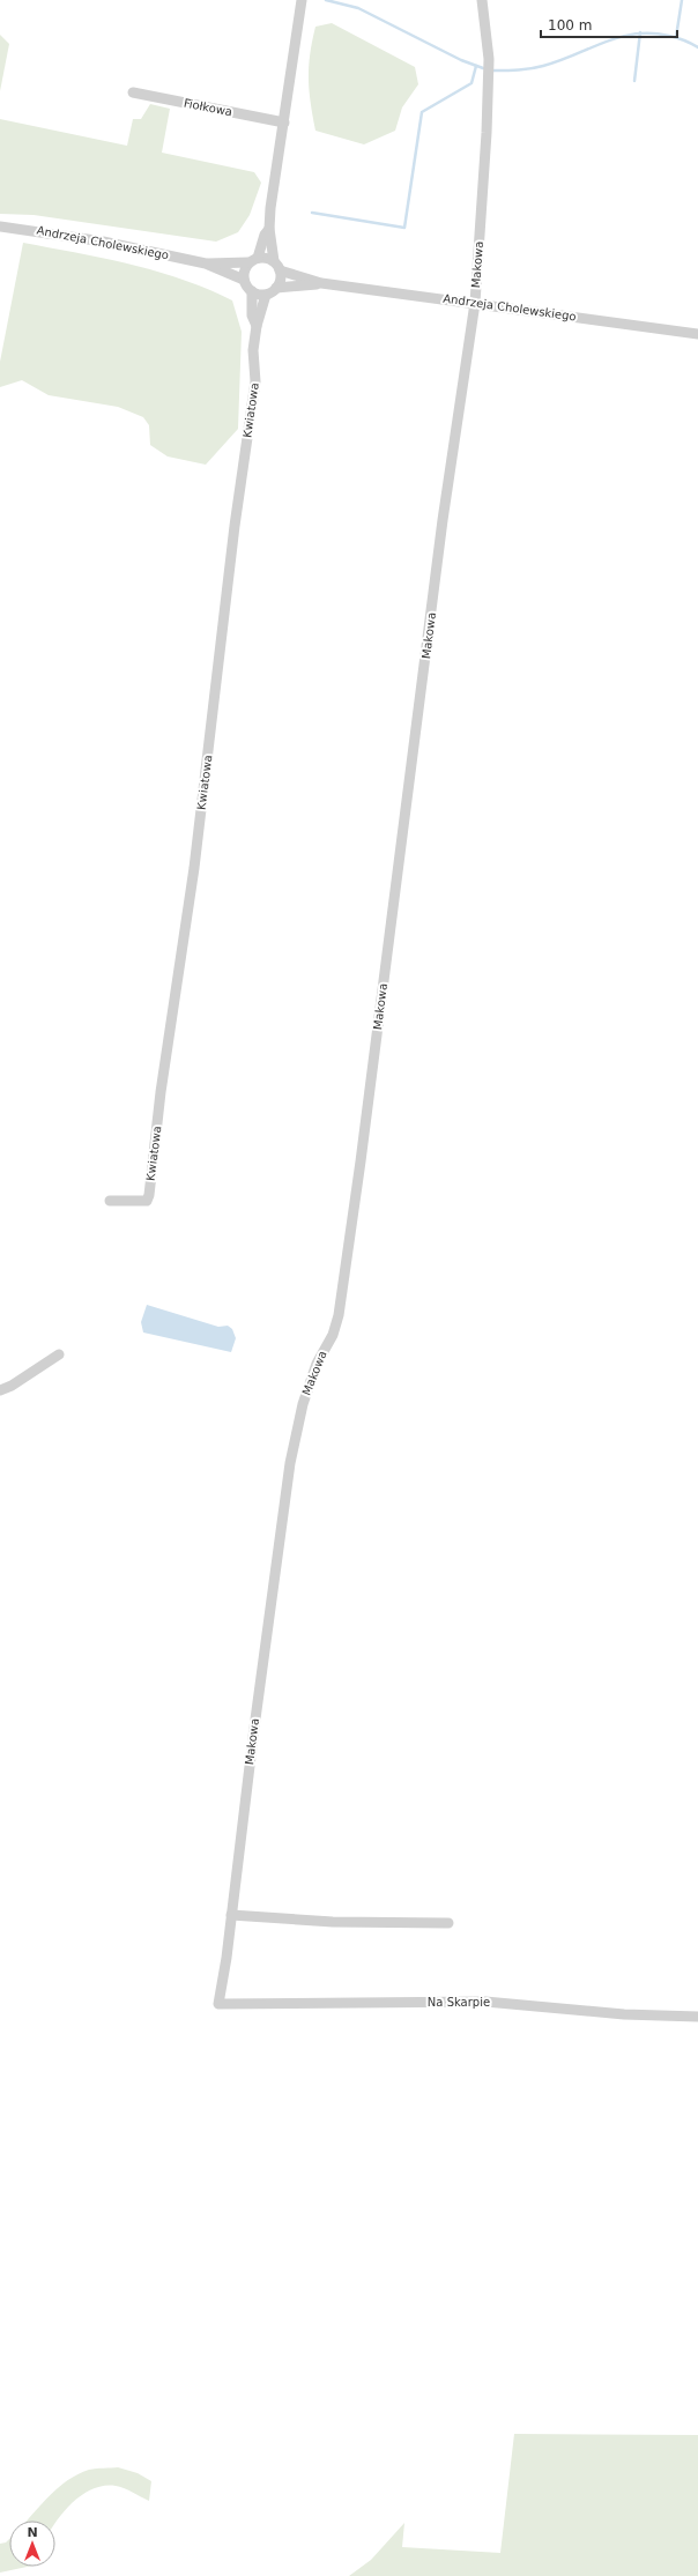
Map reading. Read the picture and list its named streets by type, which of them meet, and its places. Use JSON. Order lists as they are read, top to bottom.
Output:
{
  "streets": {
    "street": [
      "Fiołkowa",
      "Andrzeja Cholewskiego",
      "Makowa",
      "Kwiatowa",
      "Na Skarpie"
    ]
  },
  "crossings": [
    ["Andrzeja Cholewskiego", "Makowa"],
    ["Andrzeja Cholewskiego", "Kwiatowa"],
    ["Makowa", "Na Skarpie"]
  ],
  "scale_bar": "100 m",
  "north": "top"
}
